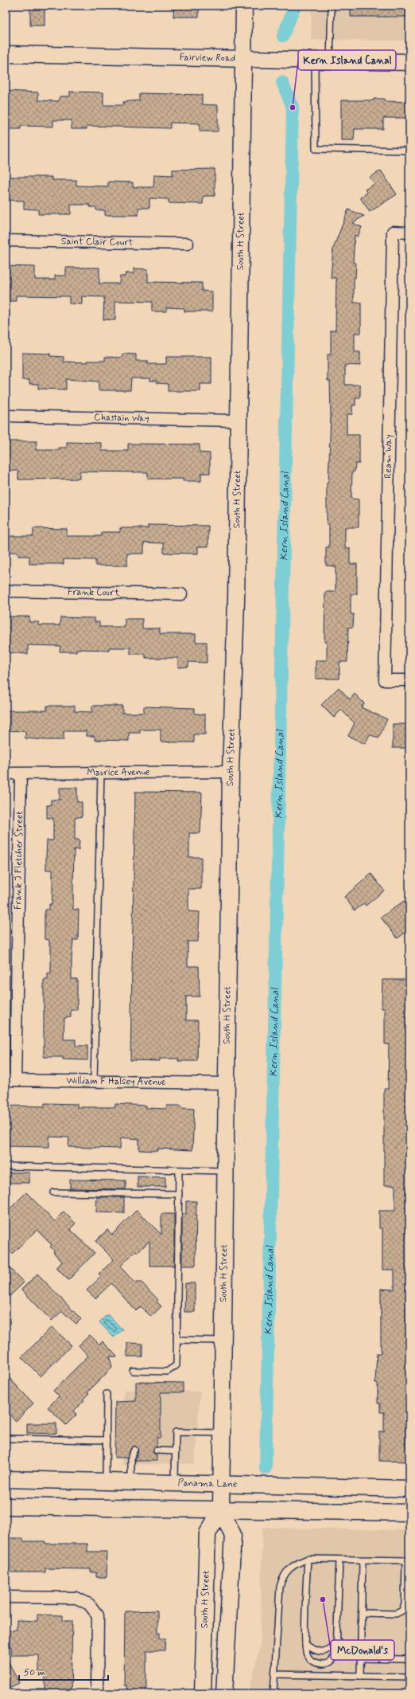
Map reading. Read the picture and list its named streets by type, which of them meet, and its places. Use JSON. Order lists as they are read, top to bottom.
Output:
{
  "streets": {
    "street": [
      "Fairview Road",
      "South H Street",
      "Saint Clair Court",
      "Chastain Way",
      "Ream Way",
      "Frank Court",
      "Maurice Avenue",
      "Frank J Fletcher Street",
      "William F Halsey Avenue",
      "Panama Lane"
    ]
  },
  "crossings": [
    ["Fairview Road", "South H Street"],
    ["South H Street", "Chastain Way"],
    ["South H Street", "Maurice Avenue"],
    ["South H Street", "William F Halsey Avenue"],
    ["South H Street", "Panama Lane"],
    ["Maurice Avenue", "Frank J Fletcher Street"],
    ["Frank J Fletcher Street", "William F Halsey Avenue"]
  ],
  "water": ["Kern Island Canal"],
  "places": ["Kern Island Canal", "McDonald's"],
  "scale_bar": "50 m"
}
